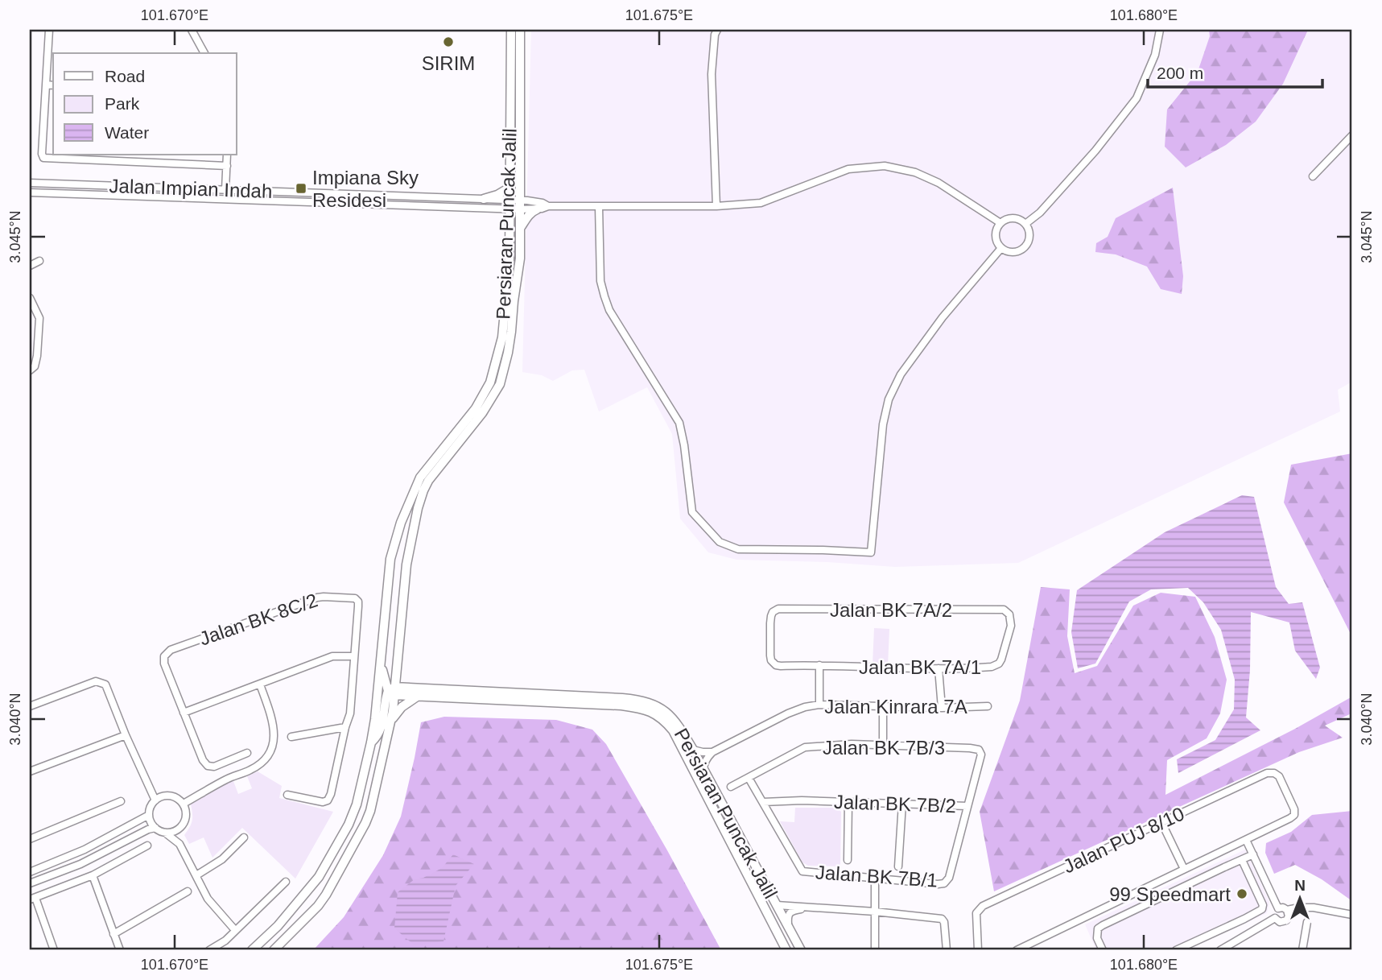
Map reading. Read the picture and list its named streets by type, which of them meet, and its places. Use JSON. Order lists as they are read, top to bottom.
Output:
{
  "streets": {
    "main road": ["Persiaran Puncak Jalil"],
    "street": [
      "Jalan Impian Indah",
      "Jalan BK 7A/2",
      "Jalan BK 8C/2",
      "Jalan BK 7A/1",
      "Jalan Kinrara 7A",
      "Jalan BK 7B/3",
      "Jalan BK 7B/2",
      "Jalan PUJ 8/10",
      "Jalan BK 7B/1"
    ]
  },
  "crossings": [
    ["Jalan Impian Indah", "Persiaran Puncak Jalil"],
    ["Jalan BK 7A/2", "Jalan BK 7A/1"],
    ["Jalan BK 7B/3", "Jalan BK 7B/2"],
    ["Jalan BK 7B/3", "Jalan BK 7B/1"],
    ["Jalan BK 7B/2", "Jalan BK 7B/1"]
  ],
  "places": {
    "other": ["SIRIM", "99 Speedmart"],
    "transit": ["Impiana Sky Residesi"]
  },
  "legend": ["Road", "Park", "Water"],
  "scale_bar": "200 m",
  "north": "top",
  "coordinates": [
    "101.670°E",
    "101.675°E",
    "101.680°E",
    "3.045°N",
    "3.040°N"
  ]
}
